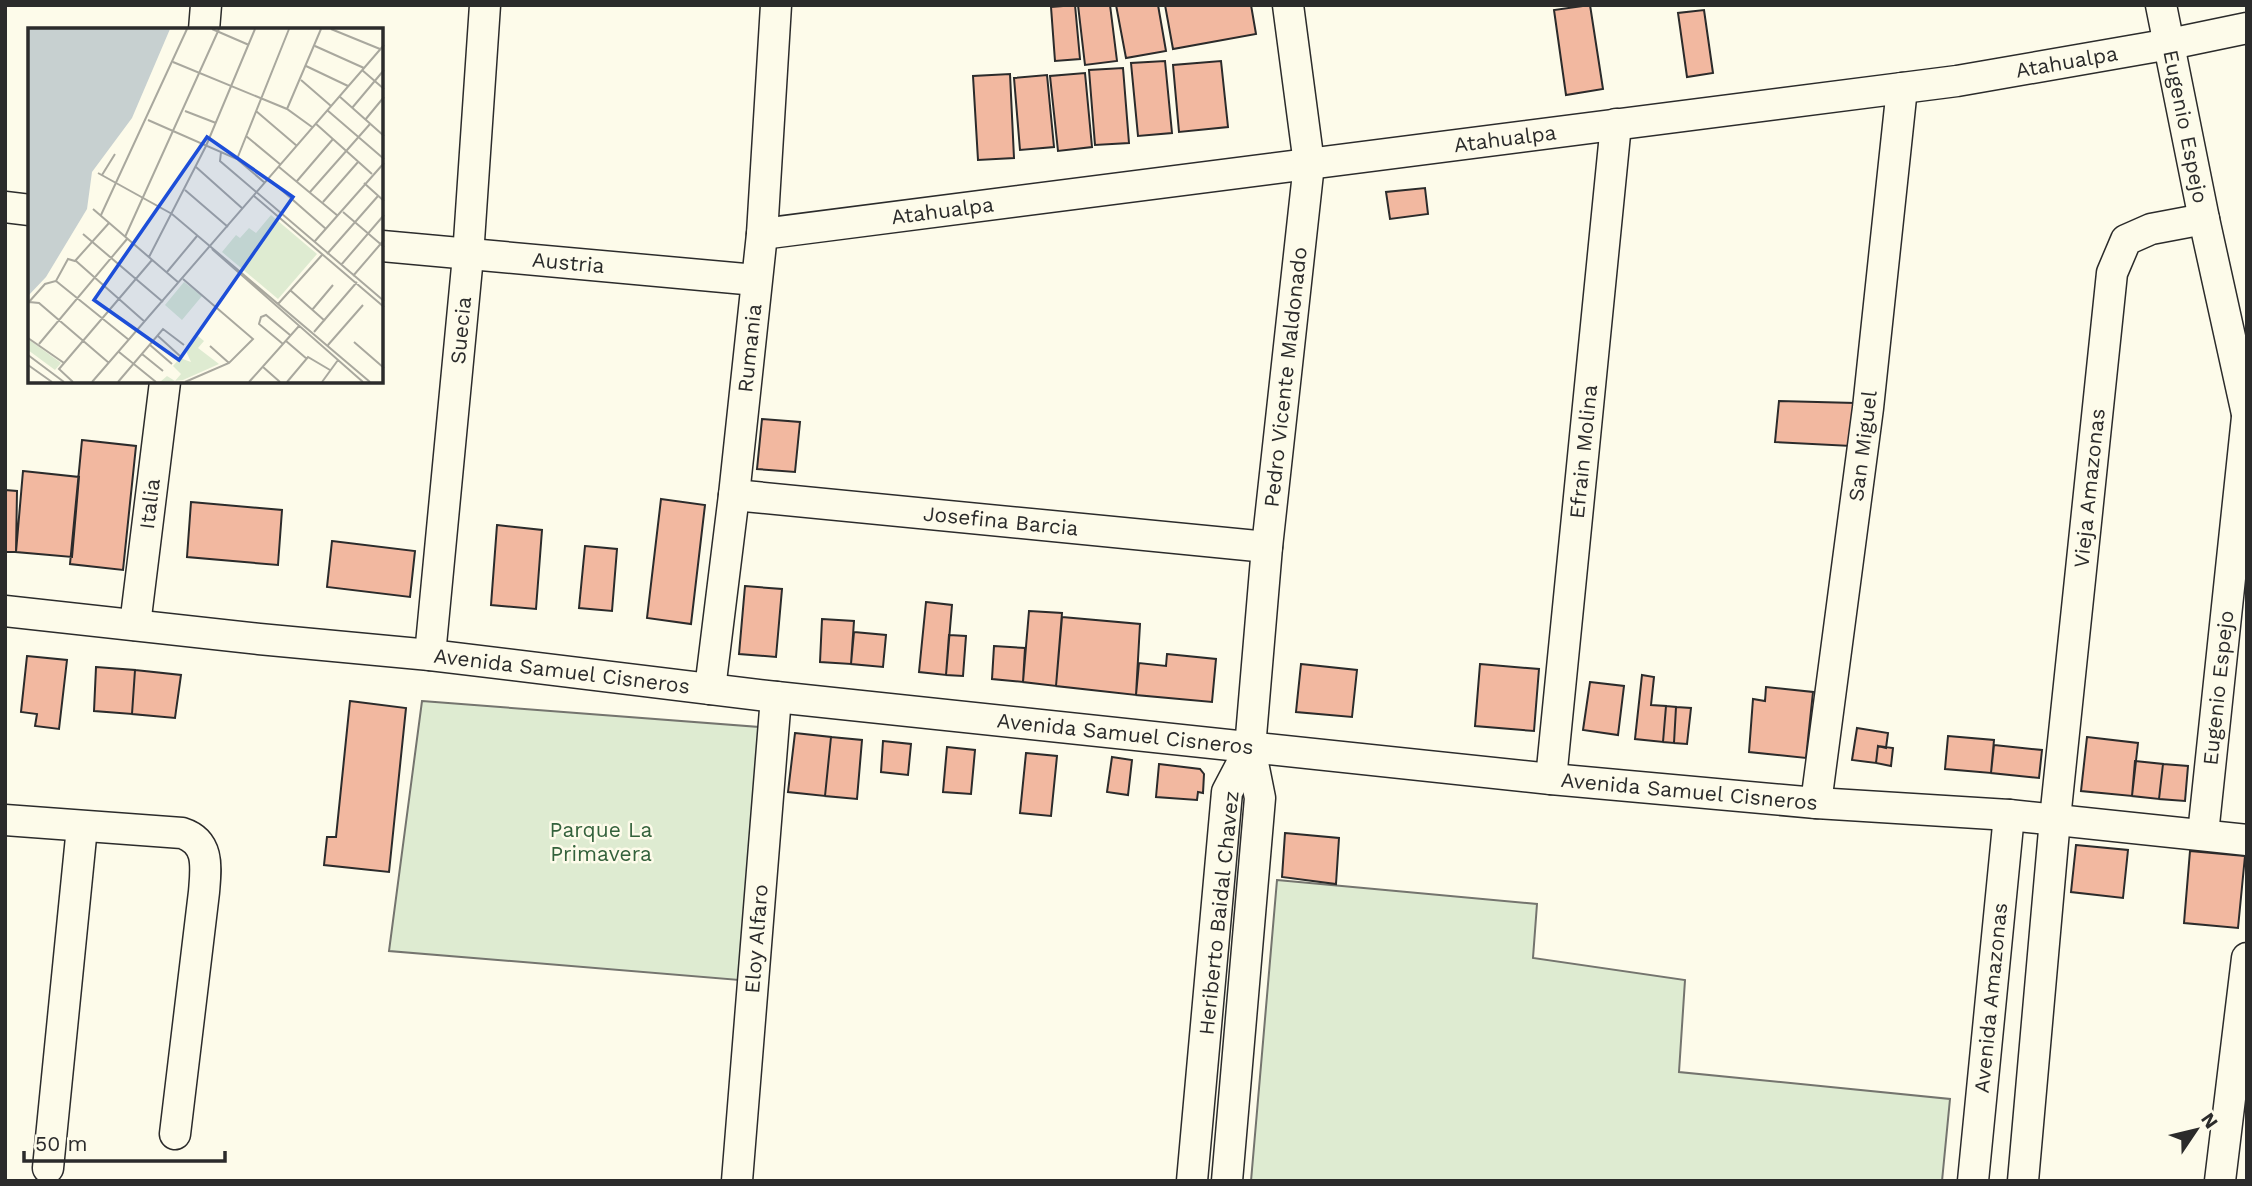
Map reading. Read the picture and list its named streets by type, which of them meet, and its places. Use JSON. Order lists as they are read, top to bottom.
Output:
{
  "streets": {
    "street": [
      "Atahualpa",
      "Eugenio Espejo",
      "Austria",
      "Suecia",
      "Rumania",
      "Pedro Vicente Maldonado",
      "San Miguel",
      "Efrain Molina",
      "Vieja Amazonas",
      "Italia",
      "Josefina Barcia",
      "Avenida Samuel Cisneros",
      "Heriberto Baidal Chavez",
      "Eloy Alfaro",
      "Avenida Amazonas"
    ]
  },
  "crossings": [
    ["Atahualpa", "Eugenio Espejo"],
    ["Atahualpa", "Rumania"],
    ["Atahualpa", "Pedro Vicente Maldonado"],
    ["Atahualpa", "San Miguel"],
    ["Atahualpa", "Efrain Molina"],
    ["Eugenio Espejo", "Vieja Amazonas"],
    ["Eugenio Espejo", "Avenida Samuel Cisneros"],
    ["Austria", "Suecia"],
    ["Austria", "Rumania"],
    ["Suecia", "Avenida Samuel Cisneros"],
    ["Rumania", "Josefina Barcia"],
    ["Rumania", "Avenida Samuel Cisneros"],
    ["Pedro Vicente Maldonado", "Josefina Barcia"],
    ["Pedro Vicente Maldonado", "Avenida Samuel Cisneros"],
    ["Pedro Vicente Maldonado", "Heriberto Baidal Chavez"],
    ["San Miguel", "Avenida Samuel Cisneros"],
    ["Efrain Molina", "Avenida Samuel Cisneros"],
    ["Vieja Amazonas", "Avenida Samuel Cisneros"],
    ["Italia", "Avenida Samuel Cisneros"],
    ["Avenida Samuel Cisneros", "Heriberto Baidal Chavez"],
    ["Avenida Samuel Cisneros", "Eloy Alfaro"],
    ["Avenida Samuel Cisneros", "Avenida Amazonas"]
  ],
  "parks": ["Parque La Primavera"],
  "scale_bar": "50 m",
  "north": "top right"
}
